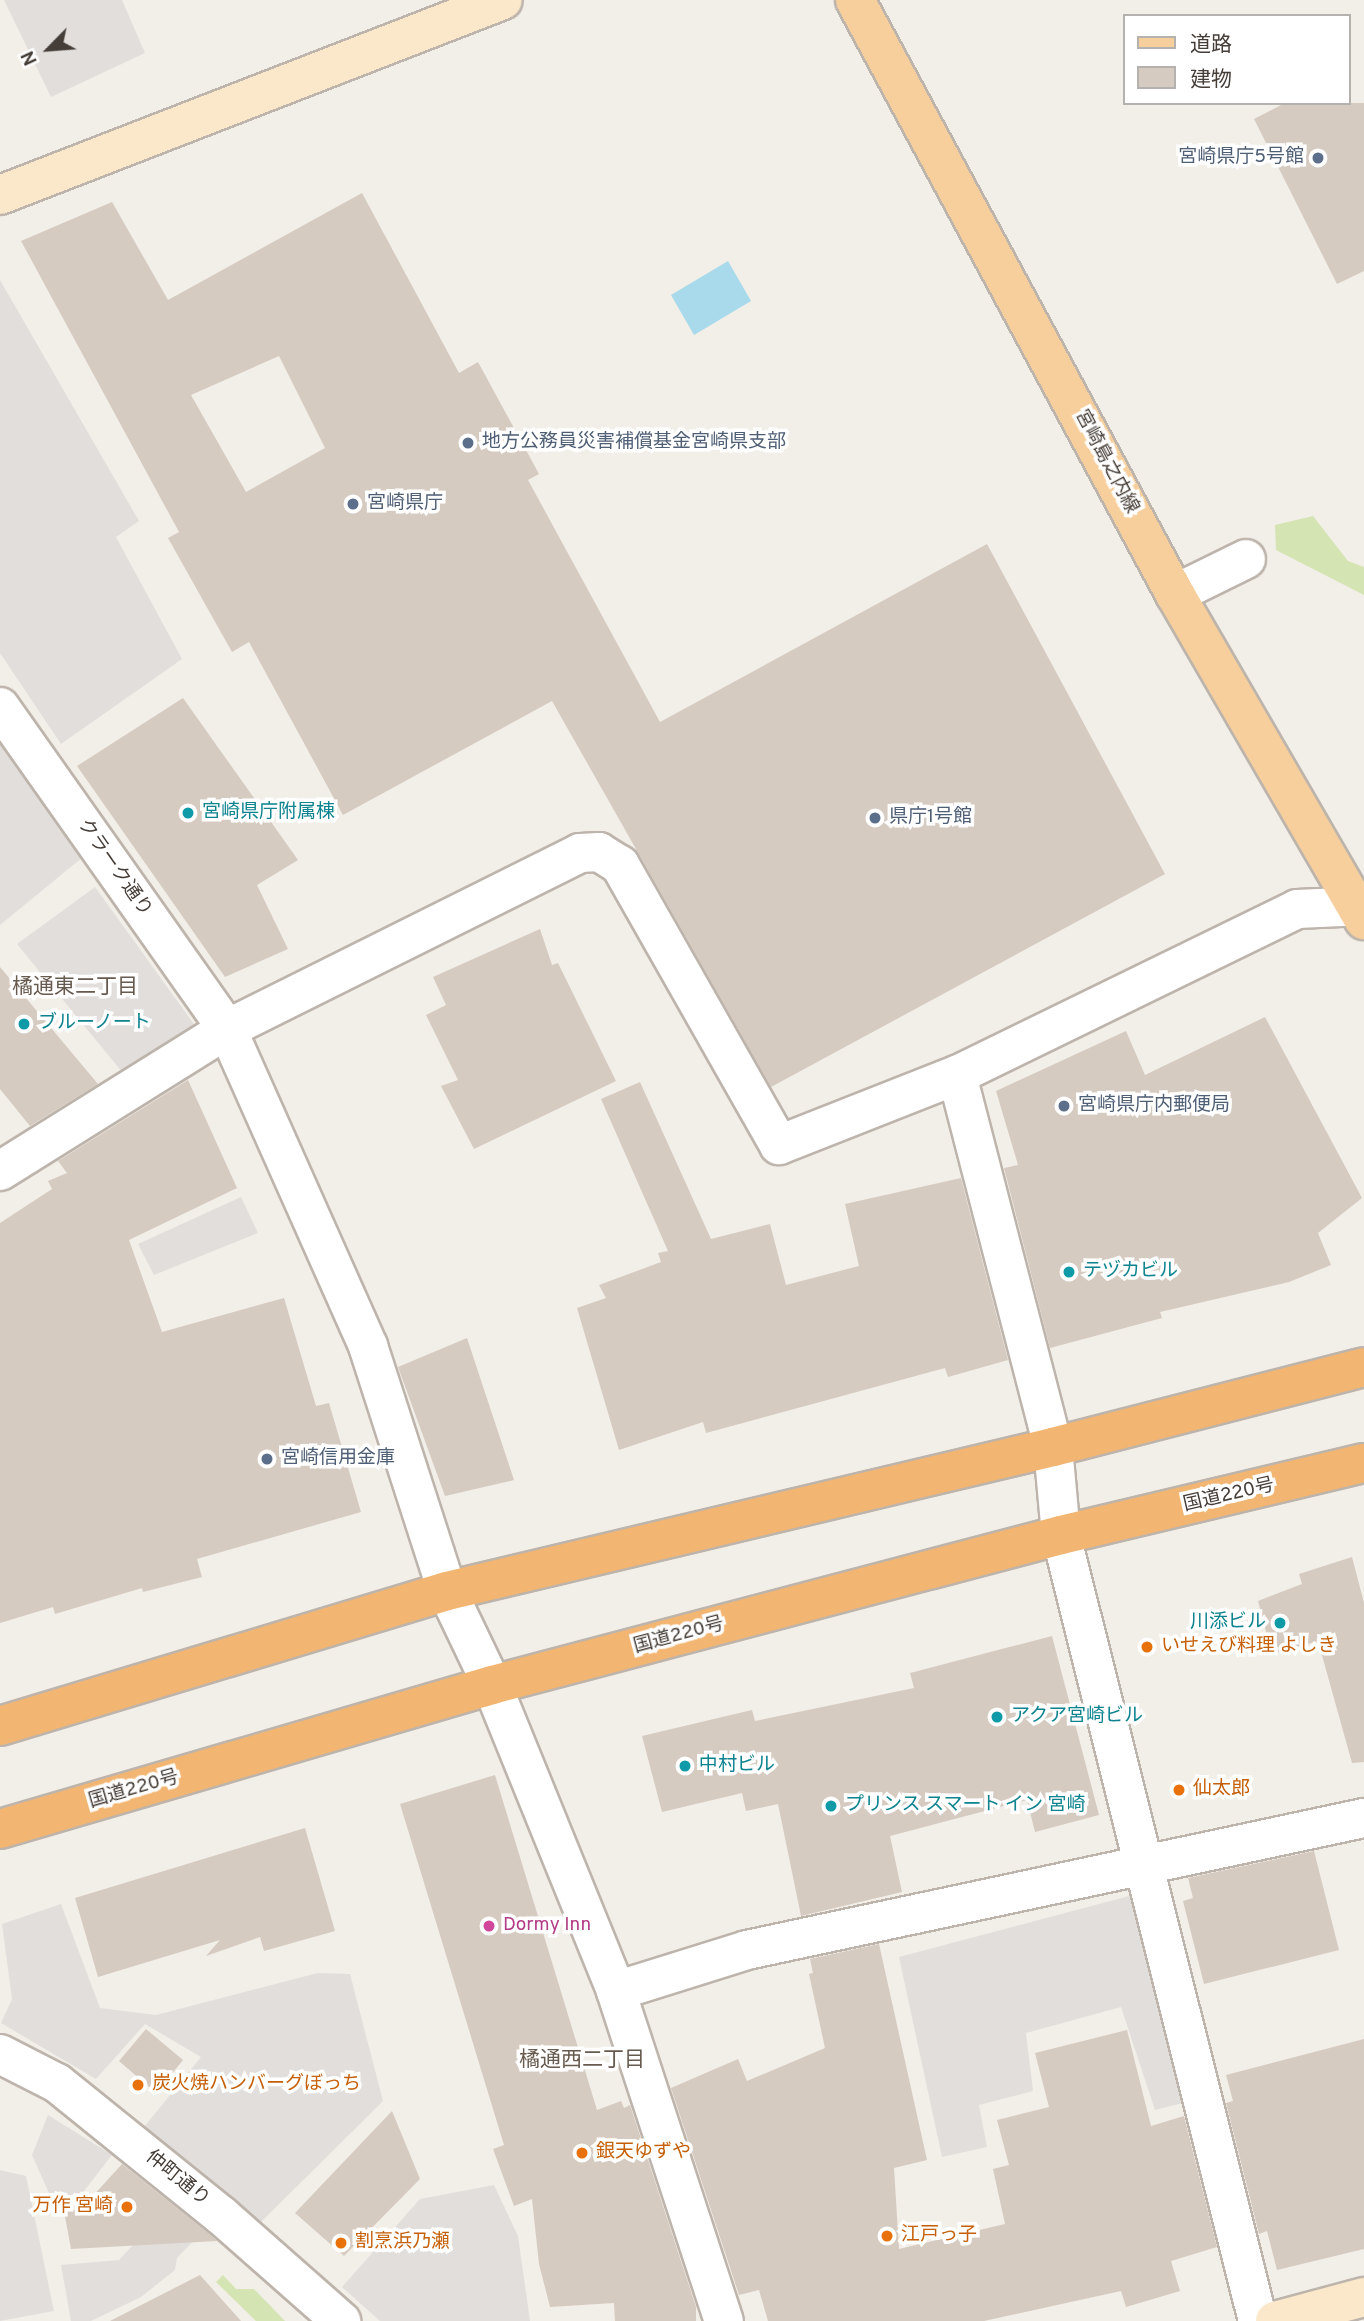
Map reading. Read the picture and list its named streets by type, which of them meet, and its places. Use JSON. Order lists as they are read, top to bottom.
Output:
{
  "streets": {
    "highway": ["国道220号"],
    "main road": ["宮崎島之内線"],
    "street": ["クラーク通り", "仲町通り"]
  },
  "crossings": [
    ["クラーク通り", "国道220号"]
  ],
  "districts": ["橘通東二丁目", "橘通西二丁目"],
  "places": [
    "宮崎県庁5号館",
    "地方公務員災害補償基金宮崎県支部",
    "宮崎県庁",
    "宮崎県庁附属棟",
    "県庁1号館",
    "ブルーノート",
    "宮崎県庁内郵便局",
    "テヅカビル",
    "宮崎信用金庫",
    "川添ビル",
    "いせえび料理 よしき",
    "アクア宮崎ビル",
    "中村ビル",
    "仙太郎",
    "プリンス スマート イン 宮崎",
    "Dormy Inn",
    "炭火焼ハンバーグぼっち",
    "銀天ゆずや",
    "万作 宮崎",
    "江戸っ子",
    "割烹浜乃瀬"
  ],
  "legend": ["道路", "建物"],
  "north": "bottom left"
}
